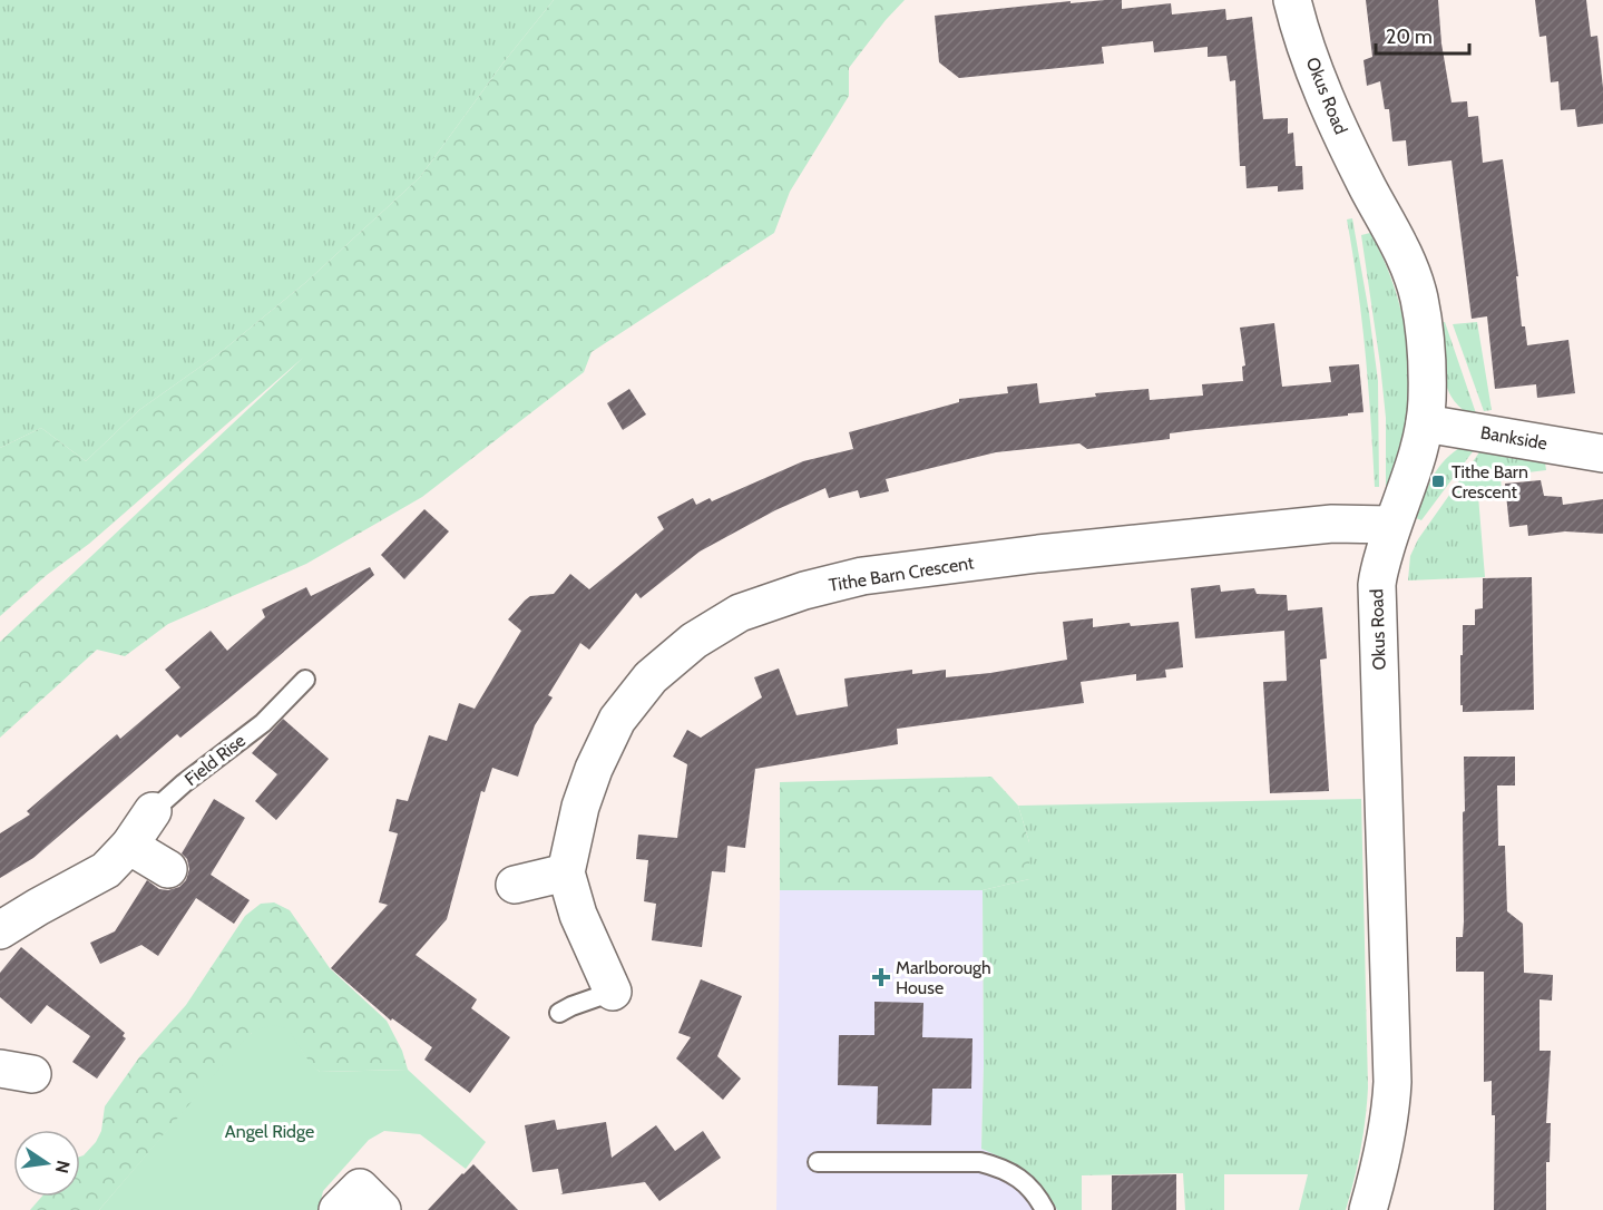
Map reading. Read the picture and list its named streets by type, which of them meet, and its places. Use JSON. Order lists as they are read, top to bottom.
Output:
{
  "streets": {
    "street": [
      "Okus Road",
      "Bankside",
      "Tithe Barn Crescent",
      "Field Rise"
    ]
  },
  "crossings": [
    ["Okus Road", "Bankside"],
    ["Okus Road", "Tithe Barn Crescent"]
  ],
  "parks": ["Angel Ridge"],
  "places": {
    "transit": ["Tithe Barn Crescent"],
    "health": ["Marlborough House"]
  },
  "scale_bar": "20 m",
  "north": "right"
}
